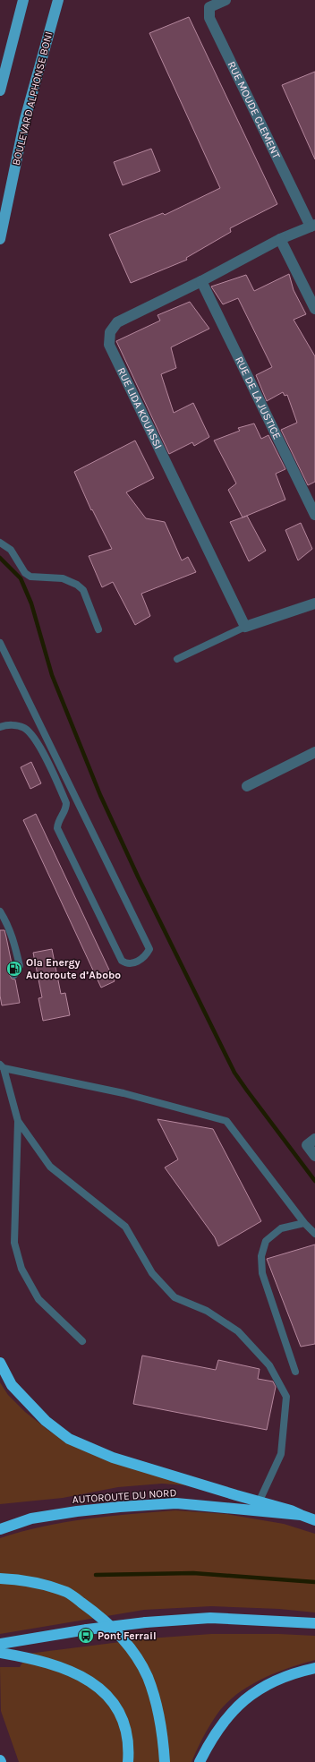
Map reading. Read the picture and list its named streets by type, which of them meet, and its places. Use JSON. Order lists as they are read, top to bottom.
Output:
{
  "streets": {
    "highway": ["AUTOROUTE DU NORD"],
    "main road": ["BOULEVARD ALPHONSE BONI"],
    "street": ["RUE MOUDE CLEMENT", "RUE DE LA JUSTICE", "RUE LIDA KOUASSI"]
  },
  "crossings": [
    ["RUE MOUDE CLEMENT", "RUE LIDA KOUASSI"],
    ["RUE DE LA JUSTICE", "RUE LIDA KOUASSI"]
  ],
  "places": {
    "fuel station": ["Ola Energy Autoroute d’Abobo"],
    "bus stop": ["Pont Ferrail"]
  }
}
